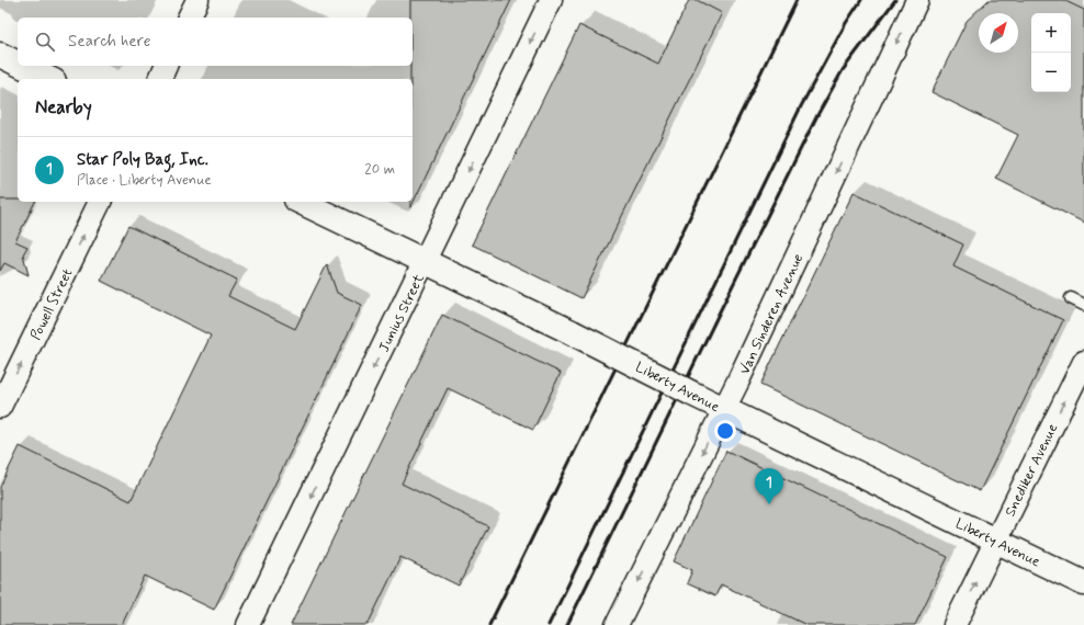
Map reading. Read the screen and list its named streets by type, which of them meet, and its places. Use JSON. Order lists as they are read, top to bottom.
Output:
{
  "streets": {
    "street": [
      "Powell Street",
      "Junius Street",
      "Van Sinderen Avenue",
      "Liberty Avenue",
      "Snediker Avenue"
    ]
  },
  "crossings": [
    ["Junius Street", "Liberty Avenue"],
    ["Van Sinderen Avenue", "Liberty Avenue"],
    ["Liberty Avenue", "Snediker Avenue"]
  ],
  "one_way": [
    "Powell Street",
    "Junius Street",
    "Van Sinderen Avenue",
    "Snediker Avenue"
  ],
  "north": "top right",
  "page": {
    "map_buttons": ["+", "−"],
    "search": "Search here",
    "heading": "Nearby",
    "list": [
      {
        "mark": "1",
        "name": "Star Poly Bag, Inc.",
        "note": "Place · Liberty Avenue",
        "value": "20 m"
      }
    ],
    "pins": "1"
  }
}
